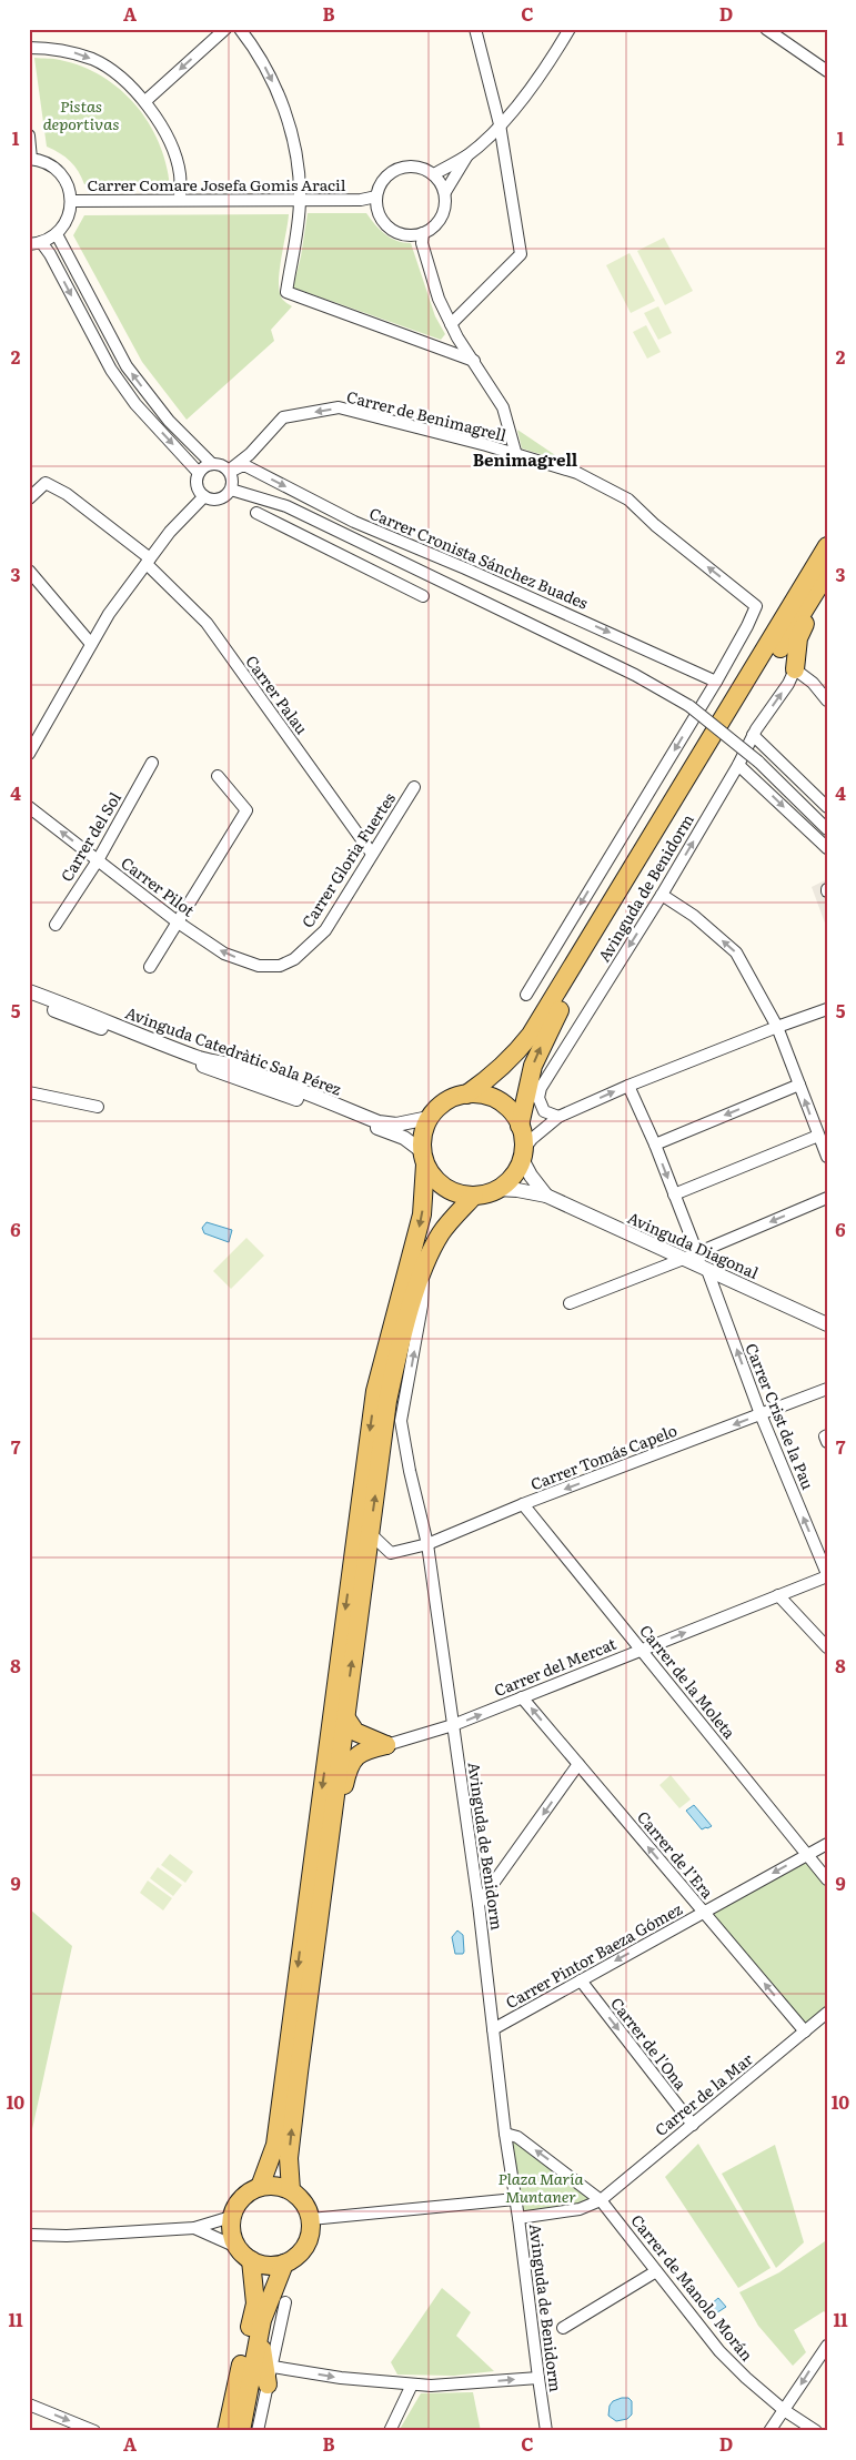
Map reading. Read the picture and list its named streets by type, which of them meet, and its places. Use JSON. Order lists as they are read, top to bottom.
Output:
{
  "streets": {
    "street": [
      "Carrer Comare Josefa Gomis Aracil",
      "Carrer de Benimagrell",
      "Carrer Cronista Sánchez Buades",
      "Carrer Palau",
      "Carrer del Sol",
      "Carrer Gloria Fuertes",
      "Carrer Pilot",
      "Avinguda de Benidorm",
      "Avinguda Catedràtic Sala Pérez",
      "Avinguda Diagonal",
      "Carrer Crist de la Pau",
      "Carrer Tomás Capelo",
      "Carrer del Mercat",
      "Carrer de la Moleta",
      "Carrer de l’Era",
      "Carrer Pintor Baeza Gómez",
      "Carrer de l'Ona",
      "Carrer de la Mar",
      "Carrer de Manolo Morán"
    ]
  },
  "crossings": [
    ["Carrer de Benimagrell", "Carrer Cronista Sánchez Buades"],
    ["Carrer Palau", "Carrer Gloria Fuertes"],
    ["Carrer del Sol", "Carrer Pilot"],
    ["Carrer Gloria Fuertes", "Carrer Pilot"],
    ["Avinguda de Benidorm", "Carrer Tomás Capelo"],
    ["Avinguda de Benidorm", "Carrer del Mercat"],
    ["Avinguda de Benidorm", "Carrer Pintor Baeza Gómez"],
    ["Avinguda Catedràtic Sala Pérez", "Avinguda Diagonal"],
    ["Avinguda Diagonal", "Carrer Crist de la Pau"],
    ["Carrer Crist de la Pau", "Carrer Tomás Capelo"],
    ["Carrer Crist de la Pau", "Carrer del Mercat"],
    ["Carrer Tomás Capelo", "Carrer de la Moleta"],
    ["Carrer del Mercat", "Carrer de la Moleta"],
    ["Carrer del Mercat", "Carrer de l’Era"],
    ["Carrer de la Moleta", "Carrer Pintor Baeza Gómez"],
    ["Carrer de l’Era", "Carrer Pintor Baeza Gómez"],
    ["Carrer de l’Era", "Carrer de la Mar"],
    ["Carrer Pintor Baeza Gómez", "Carrer de l'Ona"],
    ["Carrer de l'Ona", "Carrer de la Mar"],
    ["Carrer de la Mar", "Carrer de Manolo Morán"]
  ],
  "one_way": [
    "Carrer Pilot",
    "Carrer Tomás Capelo",
    "Carrer del Mercat",
    "Carrer de l’Era",
    "Carrer Pintor Baeza Gómez",
    "Carrer de l'Ona"
  ],
  "districts": ["Benimagrell"],
  "parks": ["Pistas deportivas", "Plaza María Muntaner"],
  "grid": {
    "columns": [
      "A",
      "B",
      "C",
      "D"
    ],
    "rows": [
      "1",
      "2",
      "3",
      "4",
      "5",
      "6",
      "7",
      "8",
      "9",
      "10",
      "11"
    ]
  }
}
